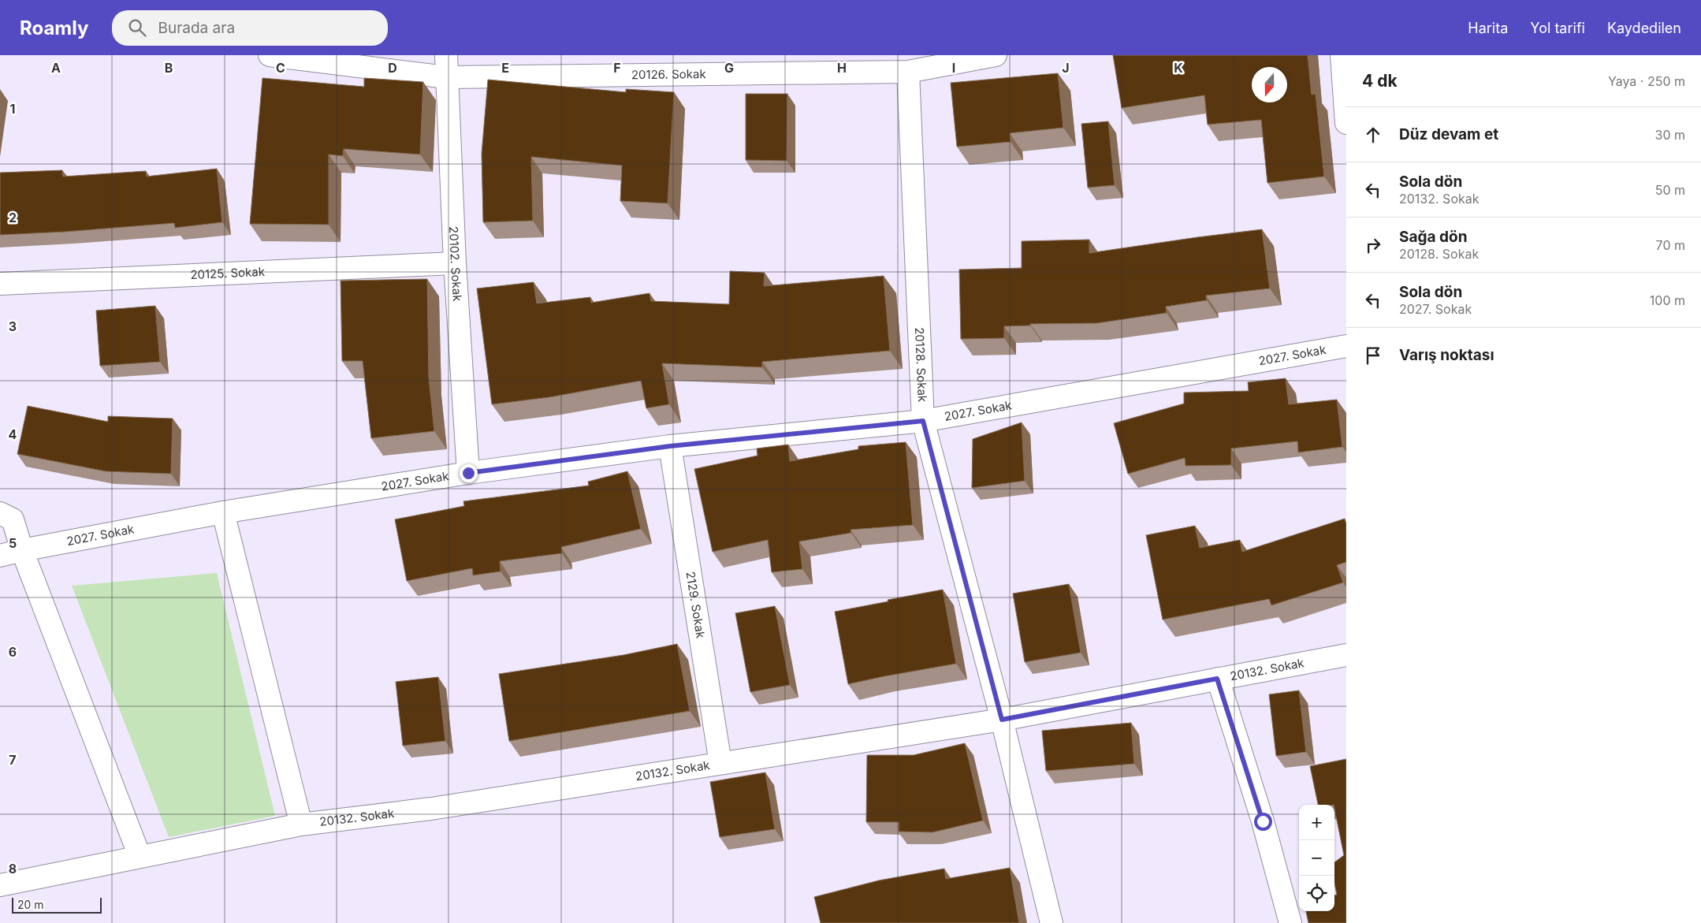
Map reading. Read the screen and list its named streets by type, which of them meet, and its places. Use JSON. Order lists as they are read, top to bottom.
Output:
{
  "streets": {
    "street": [
      "20126. Sokak",
      "20102. Sokak",
      "20125. Sokak",
      "2027. Sokak",
      "20128. Sokak",
      "2129. Sokak",
      "20132. Sokak"
    ]
  },
  "crossings": [
    ["20126. Sokak", "20102. Sokak"],
    ["20126. Sokak", "20128. Sokak"],
    ["20102. Sokak", "20125. Sokak"],
    ["20102. Sokak", "2027. Sokak"],
    ["2027. Sokak", "20128. Sokak"],
    ["2027. Sokak", "2129. Sokak"],
    ["20128. Sokak", "20132. Sokak"],
    ["2129. Sokak", "20132. Sokak"]
  ],
  "scale_bar": "20 m",
  "north": "bottom",
  "page": {
    "header": "Roamly",
    "search": "Burada ara",
    "nav": ["Harita", "Yol tarifi", "Kaydedilen"],
    "heading": ["4 dk", "Yaya · 250 m"],
    "list": [
      ["Düz devam et", "30 m"],
      ["Sola dön", "20132. Sokak", "50 m"],
      ["Sağa dön", "20128. Sokak", "70 m"],
      ["Sola dön", "2027. Sokak", "100 m"],
      "Varış noktası"
    ],
    "map_buttons": ["+", "−"],
    "scale": "20 m"
  },
  "grid": {
    "columns": [
      "A",
      "B",
      "C",
      "D",
      "E",
      "F",
      "G",
      "H",
      "I",
      "J",
      "K"
    ],
    "rows": [
      "1",
      "2",
      "3",
      "4",
      "5",
      "6",
      "7",
      "8"
    ]
  }
}
